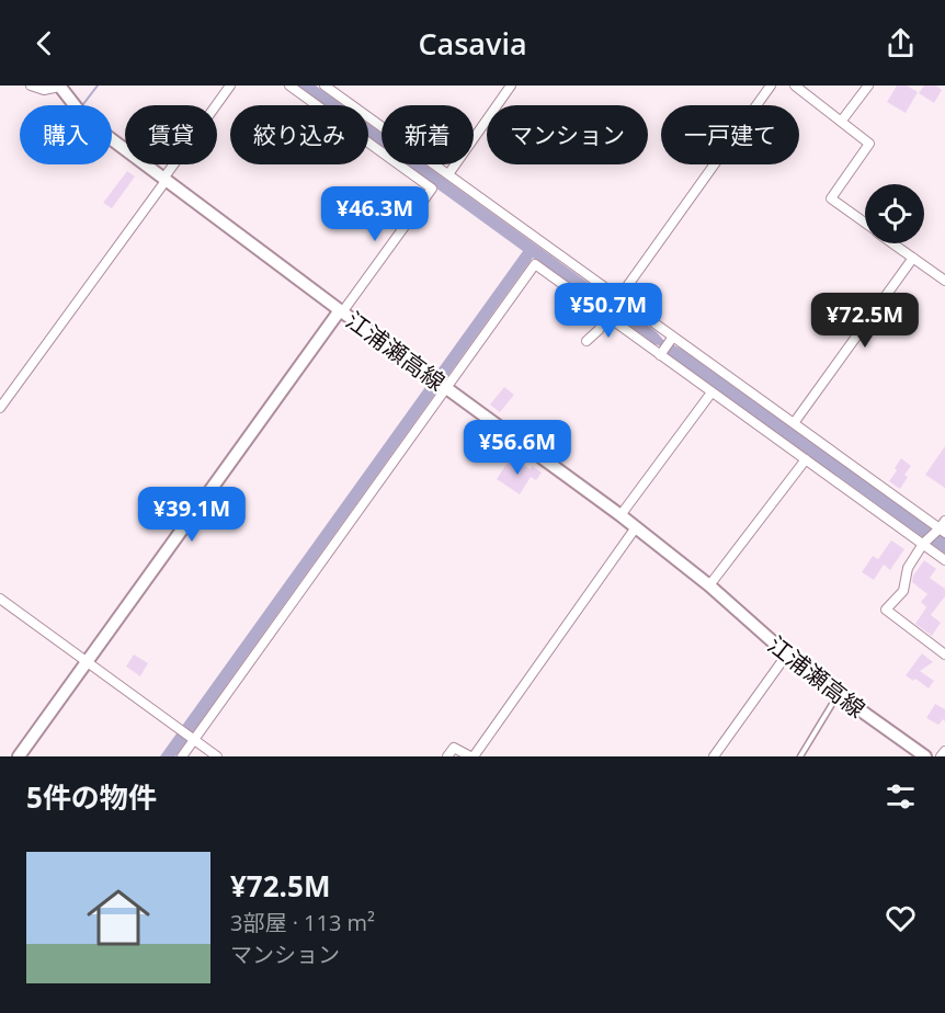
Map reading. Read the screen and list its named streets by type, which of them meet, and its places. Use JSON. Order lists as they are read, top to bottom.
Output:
{
  "streets": {
    "main road": ["江浦瀬高線"]
  },
  "page": {
    "header": "Casavia",
    "chip": [
      "購入",
      "賃貸",
      "絞り込み",
      "新着",
      "マンション",
      "一戸建て"
    ],
    "price": [
      "¥46.3M",
      "¥50.7M",
      "¥72.5M",
      "¥56.6M",
      "¥39.1M"
    ],
    "heading": "5件の物件",
    "list": [
      {
        "name": "¥72.5M",
        "note": "3部屋 · 113 m² · マンション"
      }
    ]
  }
}
